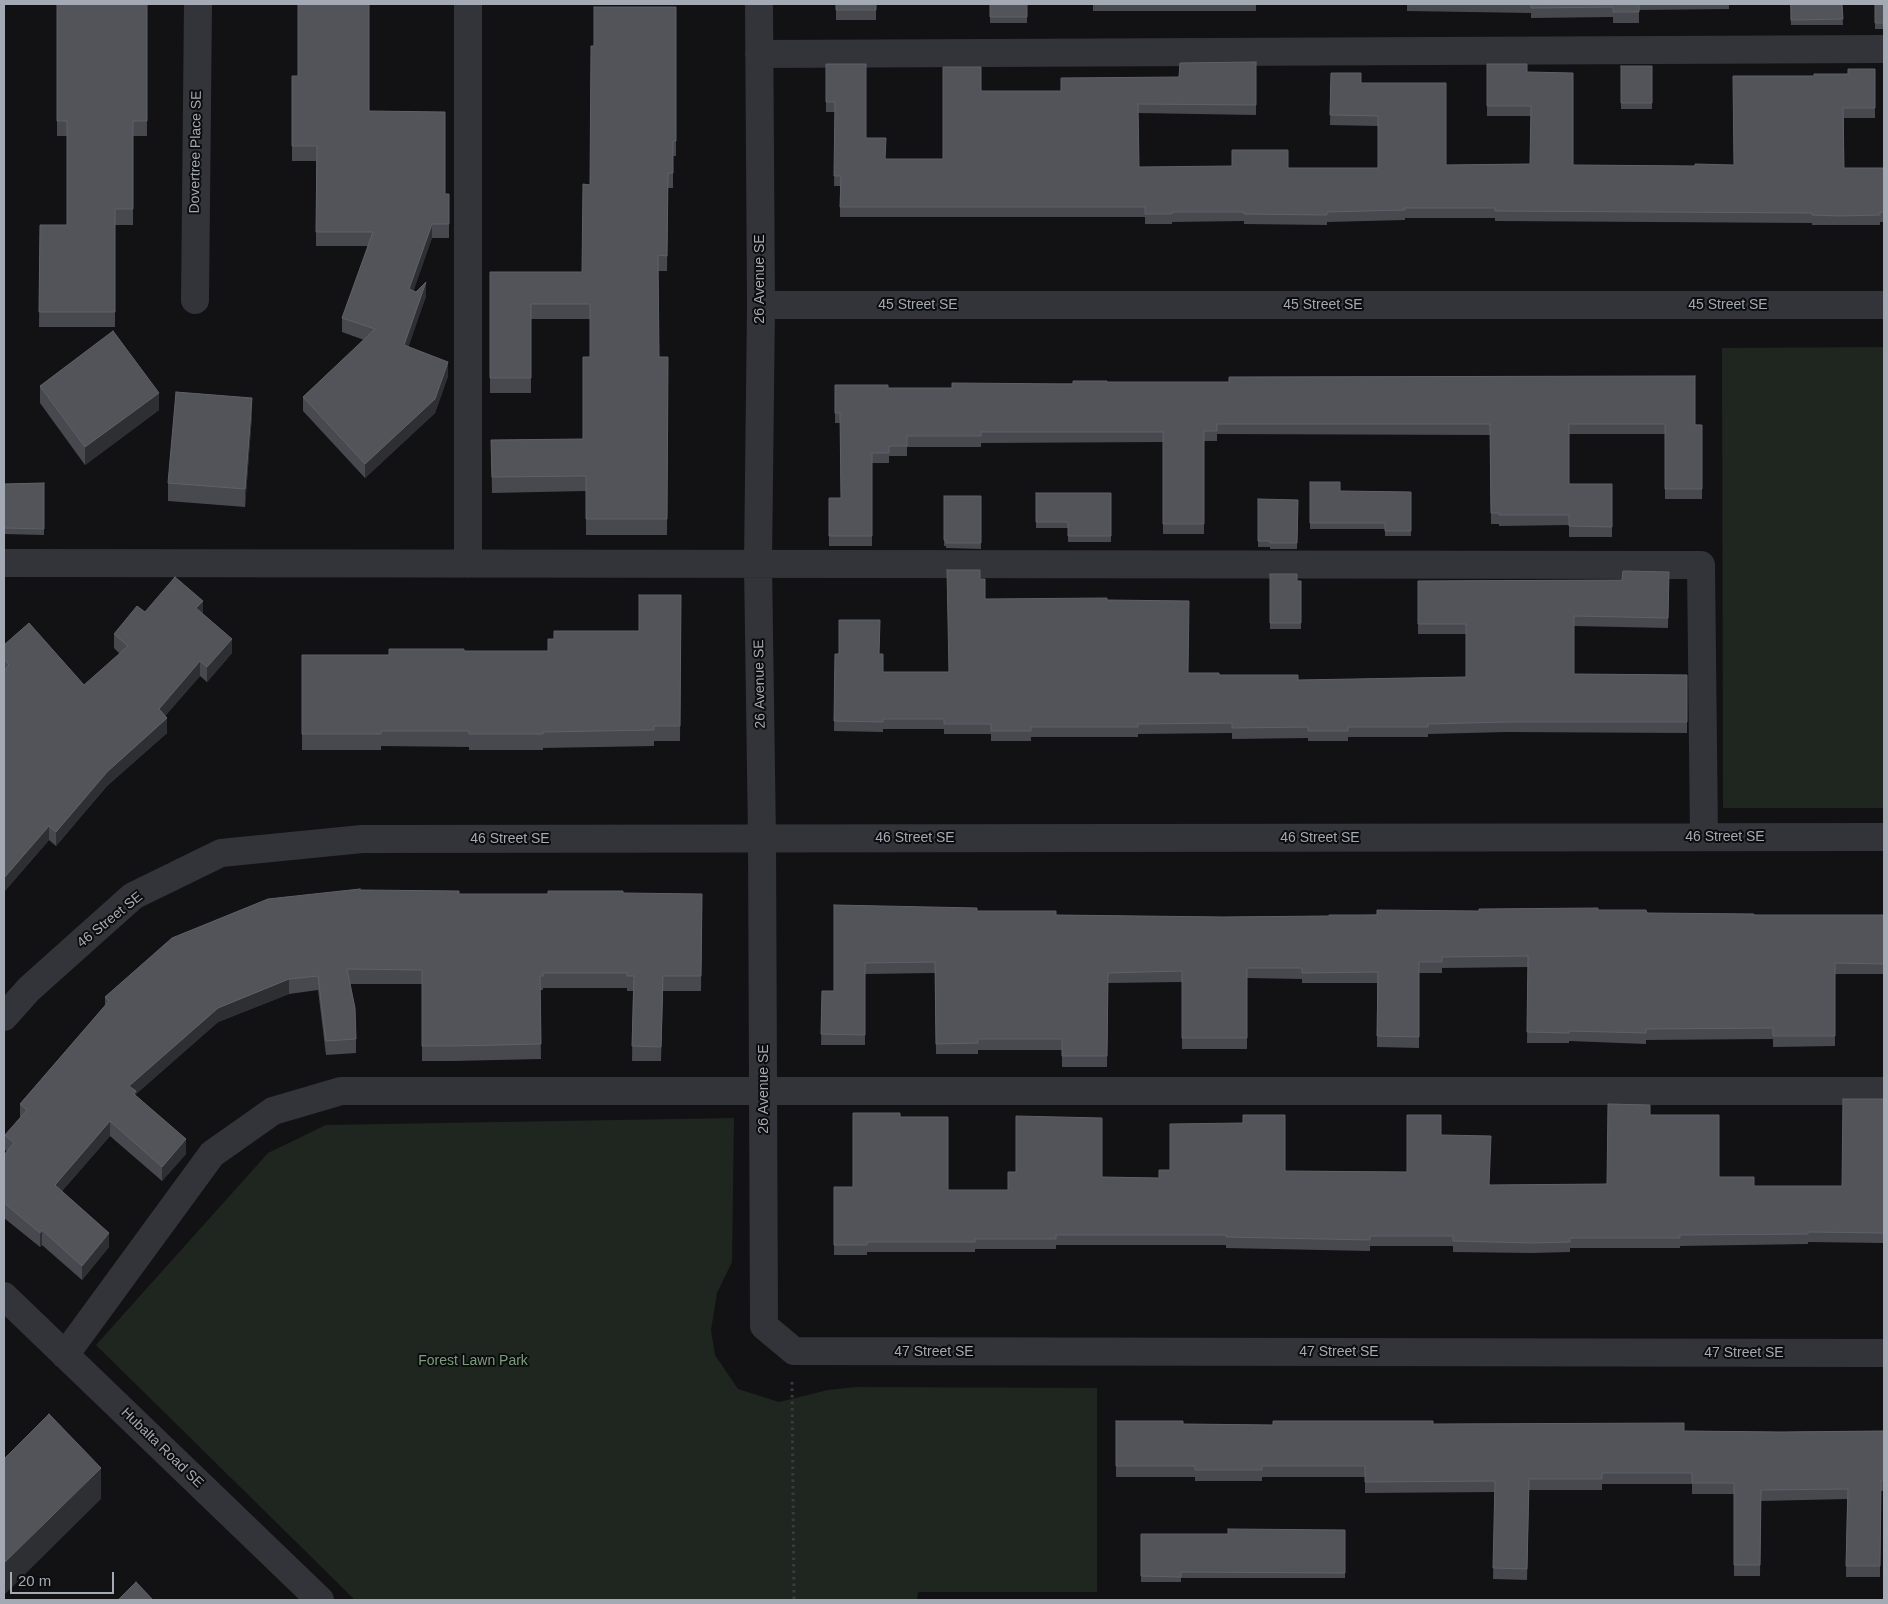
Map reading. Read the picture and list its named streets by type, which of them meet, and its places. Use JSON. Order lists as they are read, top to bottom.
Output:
{
  "streets": {
    "street": [
      "Dovertree Place SE",
      "26 Avenue SE",
      "45 Street SE",
      "46 Street SE",
      "47 Street SE",
      "Hubalta Road SE"
    ]
  },
  "crossings": [
    ["26 Avenue SE", "45 Street SE"],
    ["26 Avenue SE", "46 Street SE"],
    ["26 Avenue SE", "47 Street SE"]
  ],
  "parks": ["Forest Lawn Park"],
  "scale_bar": "20 m"
}
